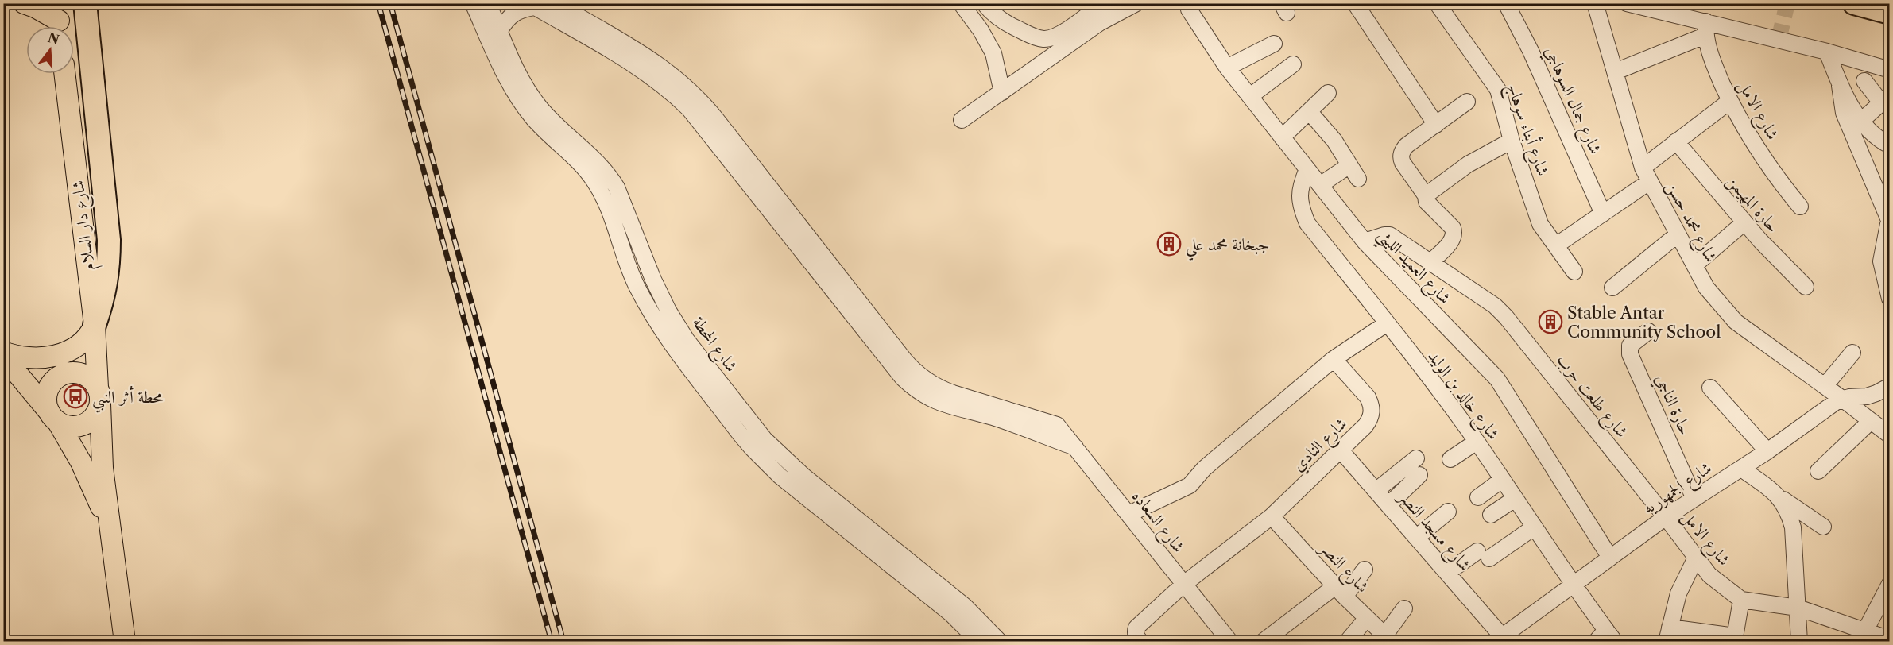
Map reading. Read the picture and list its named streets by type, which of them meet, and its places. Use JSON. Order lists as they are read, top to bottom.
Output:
{
  "streets": {
    "main road": ["شارع دار السلام"],
    "street": [
      "شارع جمال السوهاجي",
      "شارع الامل",
      "شارع أبناء سوهاج",
      "حارة المهيمن",
      "شارع محمد حسن",
      "شارع العميد الليثي",
      "شارع المحطة",
      "شارع خالد بن الوليد",
      "شارع طلعت حرب",
      "حارة الناجي",
      "شارع النادي",
      "شارع الجمهوريه",
      "شارع السعاده",
      "شارع مسجد النصر",
      "شارع النصر"
    ]
  },
  "crossings": [
    ["شارع الامل", "شارع طلعت حرب"],
    ["شارع الامل", "شارع الجمهوريه"],
    ["شارع محمد حسن", "شارع الجمهوريه"],
    ["شارع العميد الليثي", "شارع خالد بن الوليد"],
    ["شارع العميد الليثي", "شارع طلعت حرب"],
    ["شارع العميد الليثي", "شارع الجمهوريه"],
    ["شارع خالد بن الوليد", "شارع الجمهوريه"],
    ["شارع طلعت حرب", "شارع الجمهوريه"],
    ["حارة الناجي", "شارع الجمهوريه"],
    ["شارع النادي", "شارع السعاده"],
    ["شارع النادي", "شارع مسجد النصر"],
    ["شارع النادي", "شارع النصر"],
    ["شارع الجمهوريه", "شارع مسجد النصر"]
  ],
  "places": {
    "building": ["جبخانة محمد علي", "Stable Antar Community School"],
    "bus stop": ["محطة أثر النبي"]
  },
  "north": "top"
}
